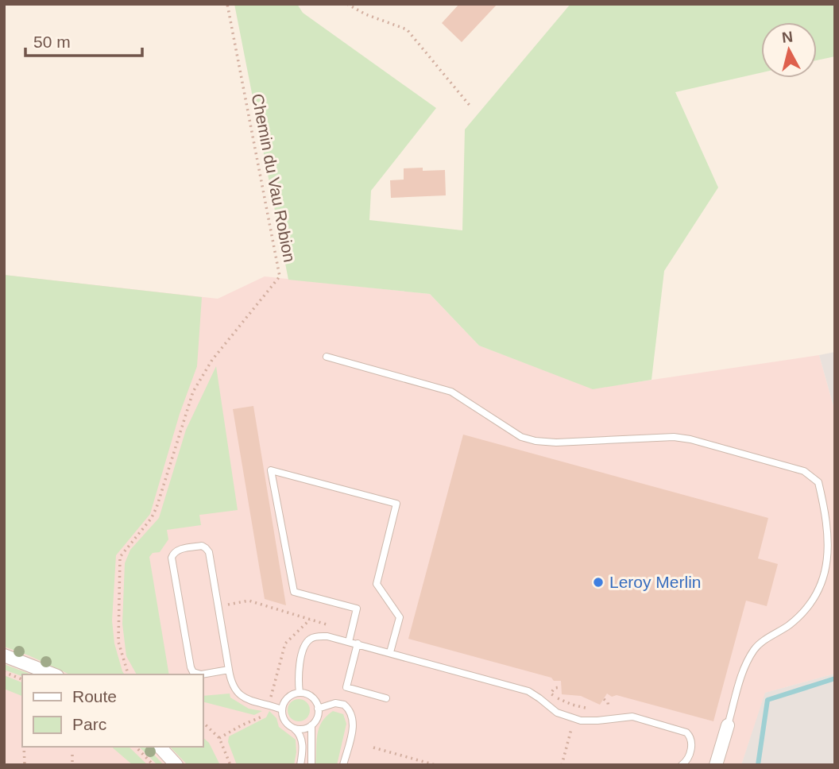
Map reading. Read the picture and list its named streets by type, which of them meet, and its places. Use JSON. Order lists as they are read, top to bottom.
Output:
{
  "streets": {
    "path": ["Chemin du Vau Robion"]
  },
  "places": ["Leroy Merlin"],
  "legend": ["Route", "Parc"],
  "scale_bar": "50 m",
  "north": "top"
}
